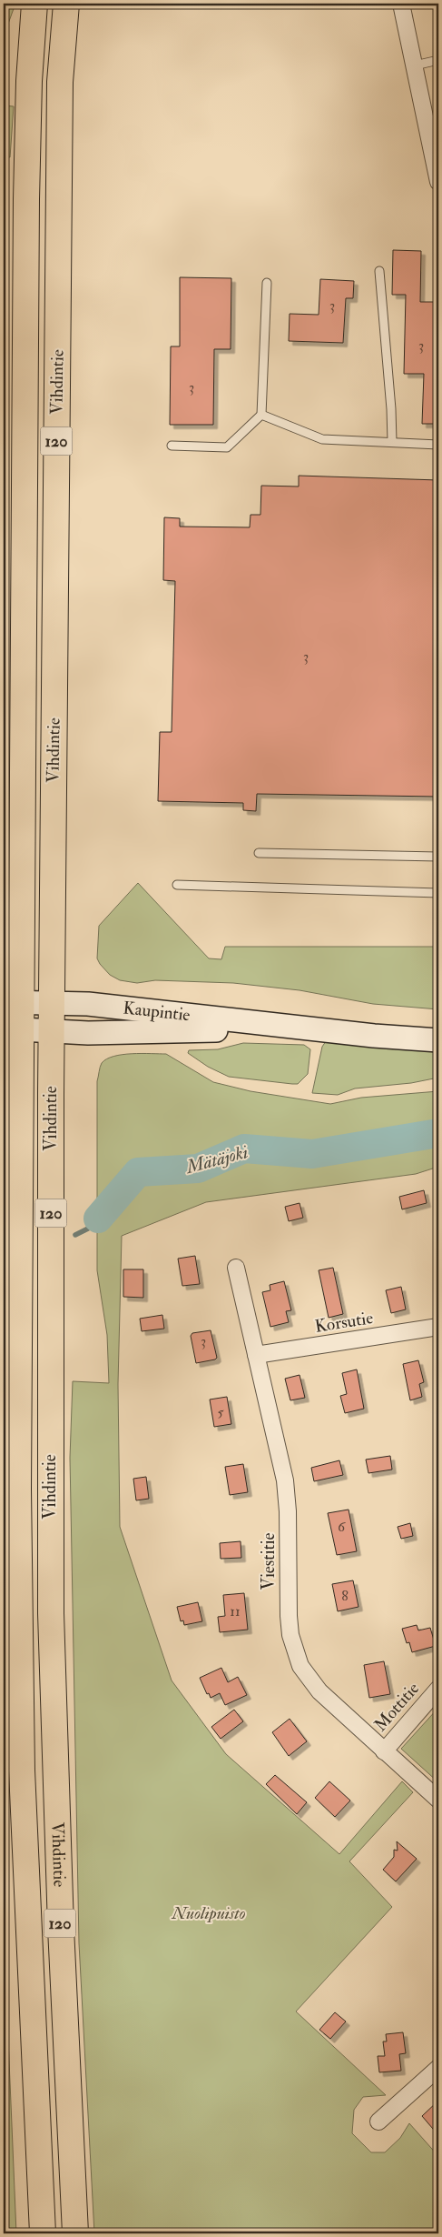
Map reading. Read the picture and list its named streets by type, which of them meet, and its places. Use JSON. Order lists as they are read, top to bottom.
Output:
{
  "streets": {
    "main road": ["Vihdintie", "120", "Kaupintie"],
    "street": ["Korsutie", "Viestitie", "Mottitie"]
  },
  "crossings": [
    ["Vihdintie", "Kaupintie"],
    ["Korsutie", "Viestitie"],
    ["Viestitie", "Mottitie"]
  ],
  "water": ["Mätäjoki"],
  "parks": ["Nuolipuisto"],
  "house_numbers": [
    "3",
    "3",
    "3",
    "3",
    "3",
    "5",
    "6",
    "8",
    "11"
  ]
}
